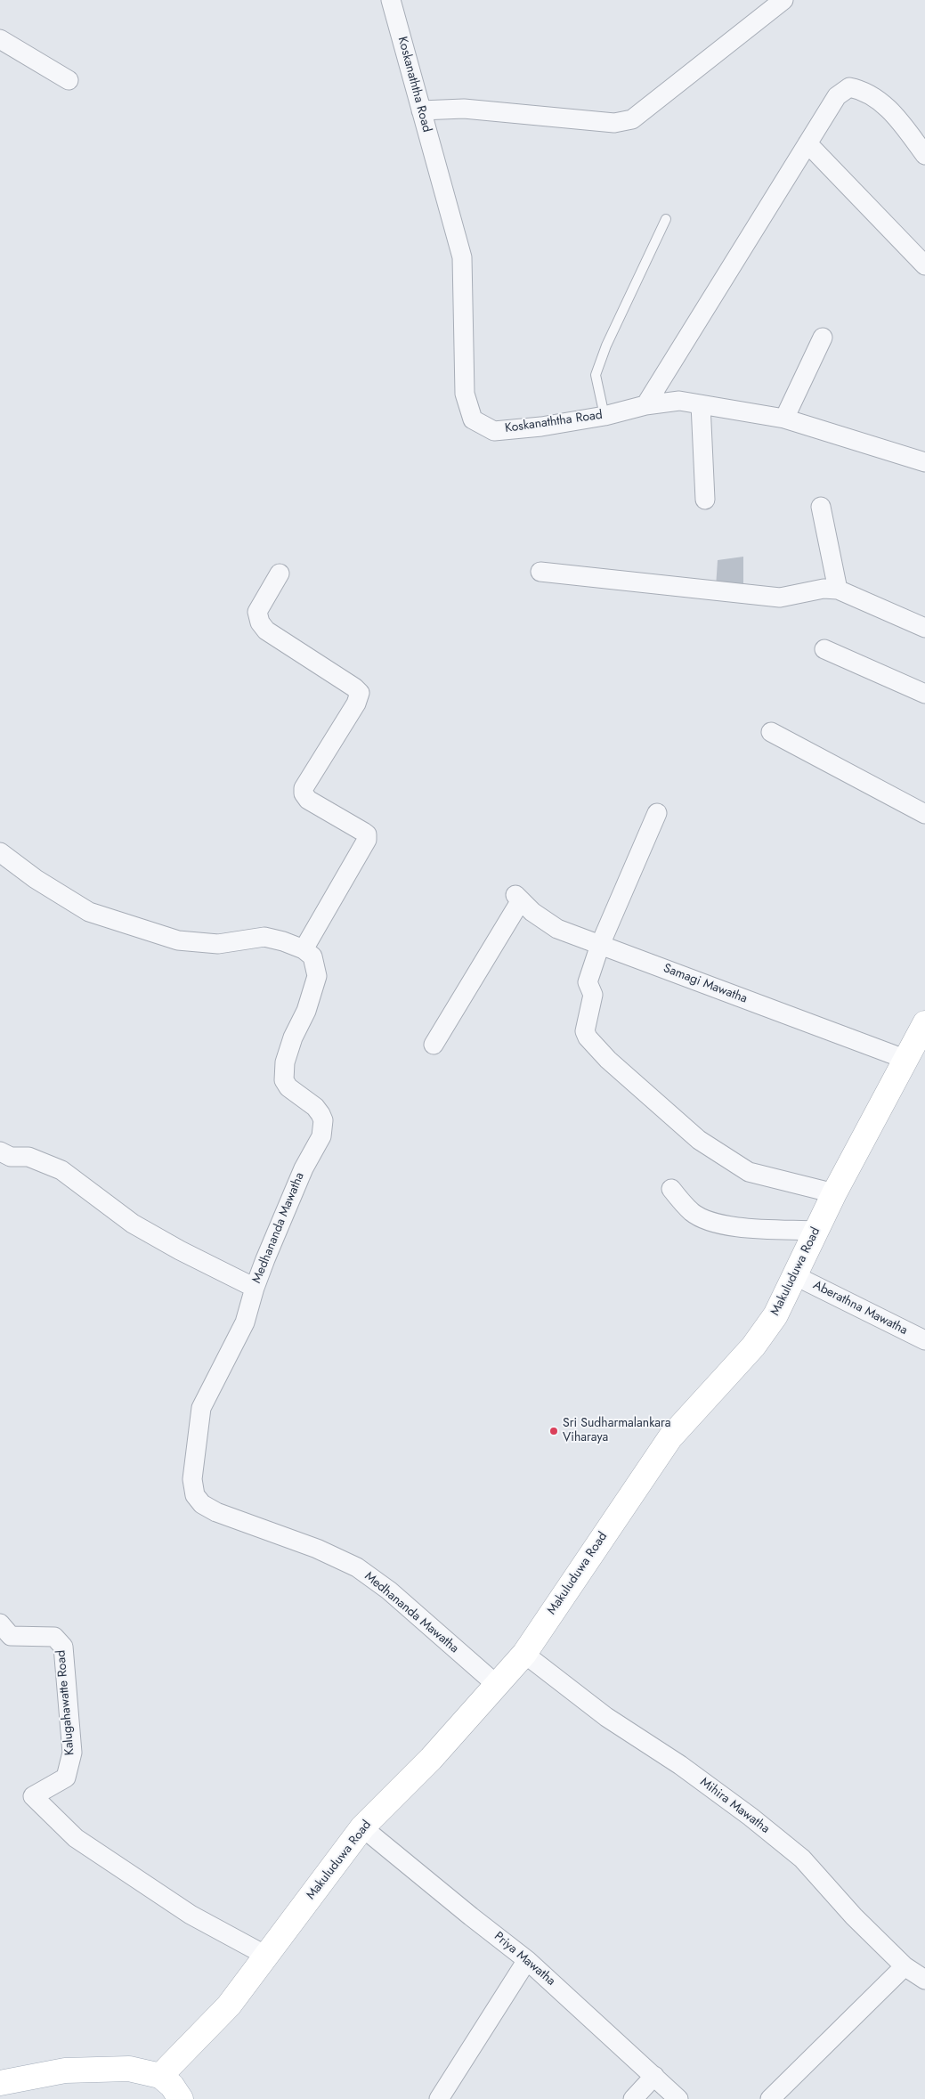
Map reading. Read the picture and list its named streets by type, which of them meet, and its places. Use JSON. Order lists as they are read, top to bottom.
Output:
{
  "streets": {
    "street": [
      "Koskanaththa Road",
      "Samagi Mawatha",
      "Medhananda Mawatha",
      "Makuluduwa Road",
      "Aberathna Mawatha",
      "Kalugahawatte Road",
      "Mihira Mawatha",
      "Priya Mawatha"
    ]
  },
  "crossings": [
    ["Samagi Mawatha", "Makuluduwa Road"],
    ["Medhananda Mawatha", "Makuluduwa Road"],
    ["Makuluduwa Road", "Aberathna Mawatha"],
    ["Makuluduwa Road", "Kalugahawatte Road"],
    ["Makuluduwa Road", "Mihira Mawatha"],
    ["Makuluduwa Road", "Priya Mawatha"]
  ],
  "places": ["Sri Sudharmalankara Viharaya"]
}
